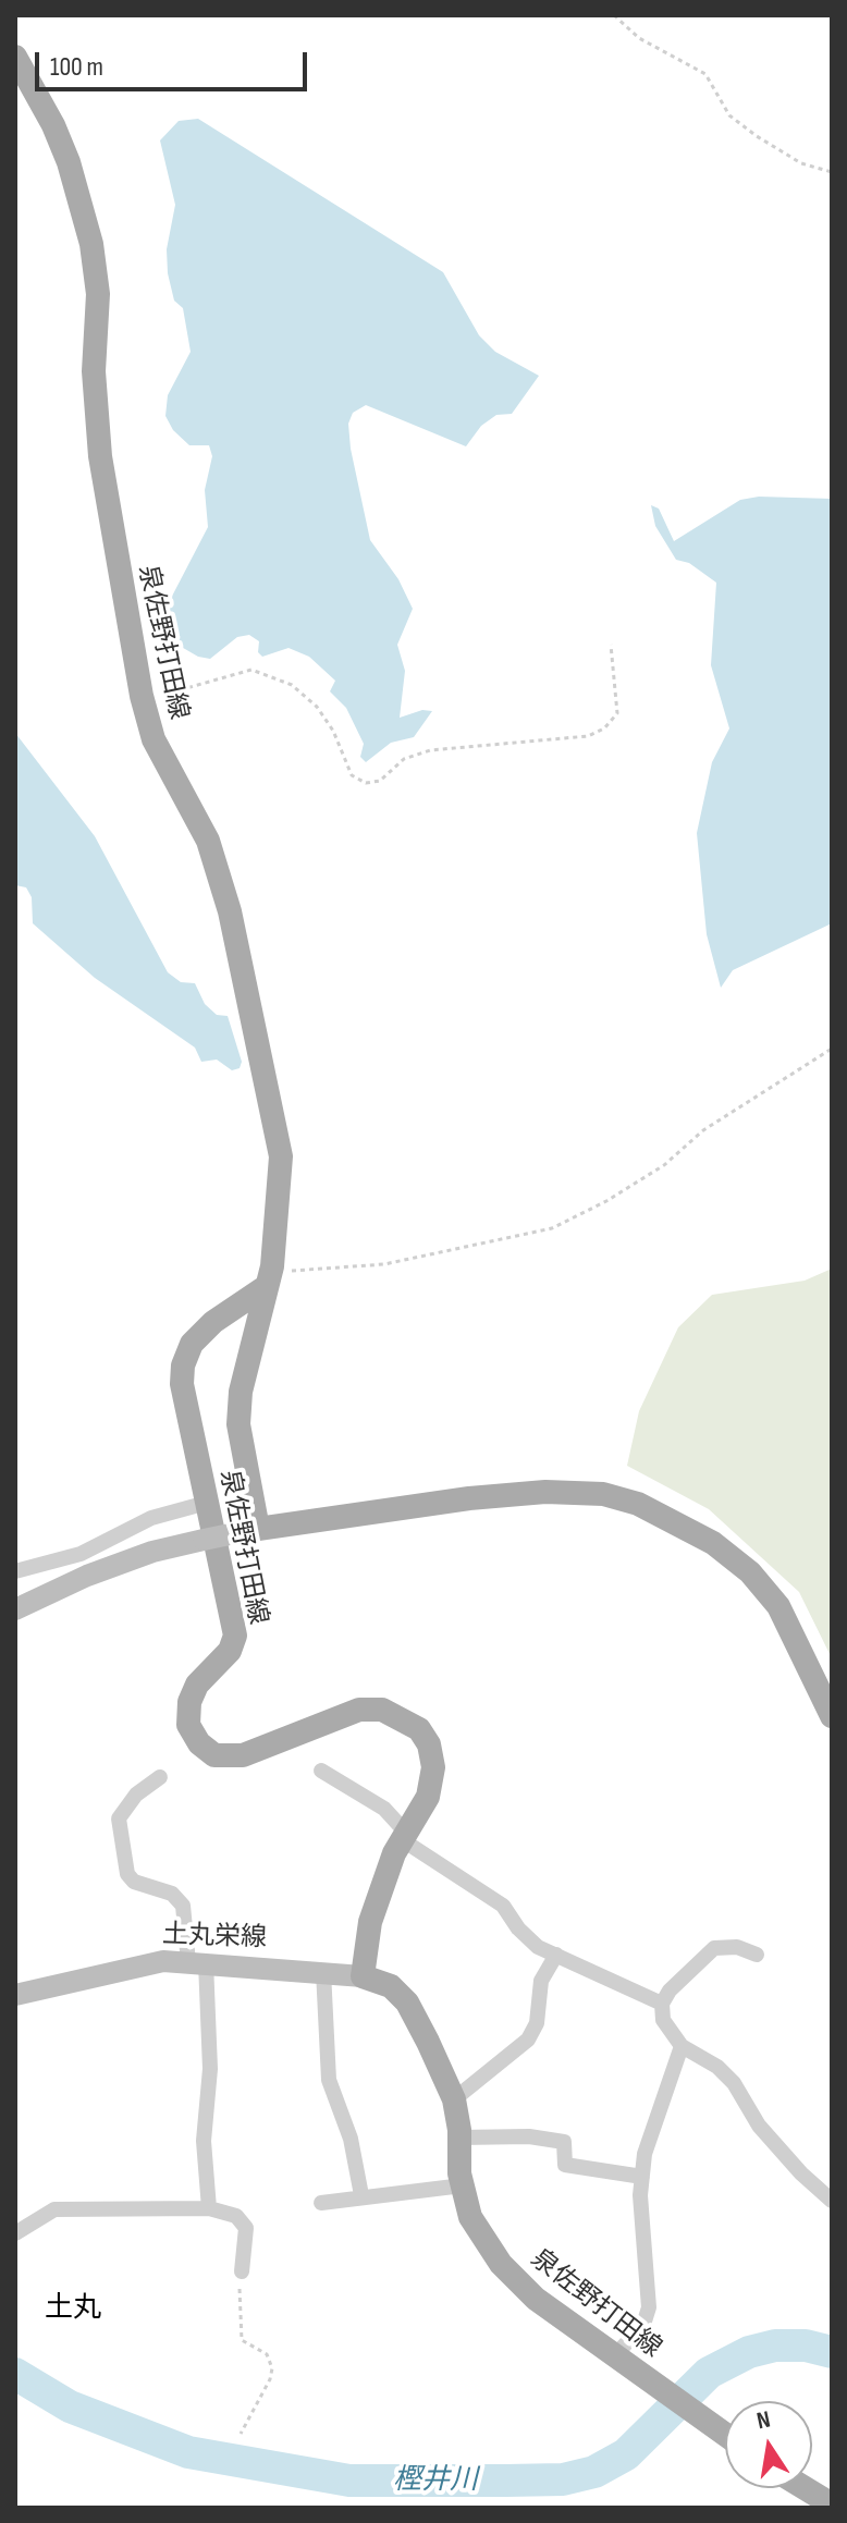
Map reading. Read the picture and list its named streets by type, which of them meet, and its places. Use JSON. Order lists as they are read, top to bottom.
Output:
{
  "streets": {
    "main road": ["泉佐野打田線", "土丸栄線"]
  },
  "crossings": [
    ["泉佐野打田線", "土丸栄線"]
  ],
  "districts": ["土丸"],
  "water": ["樫井川"],
  "scale_bar": "100 m",
  "north": "top"
}
